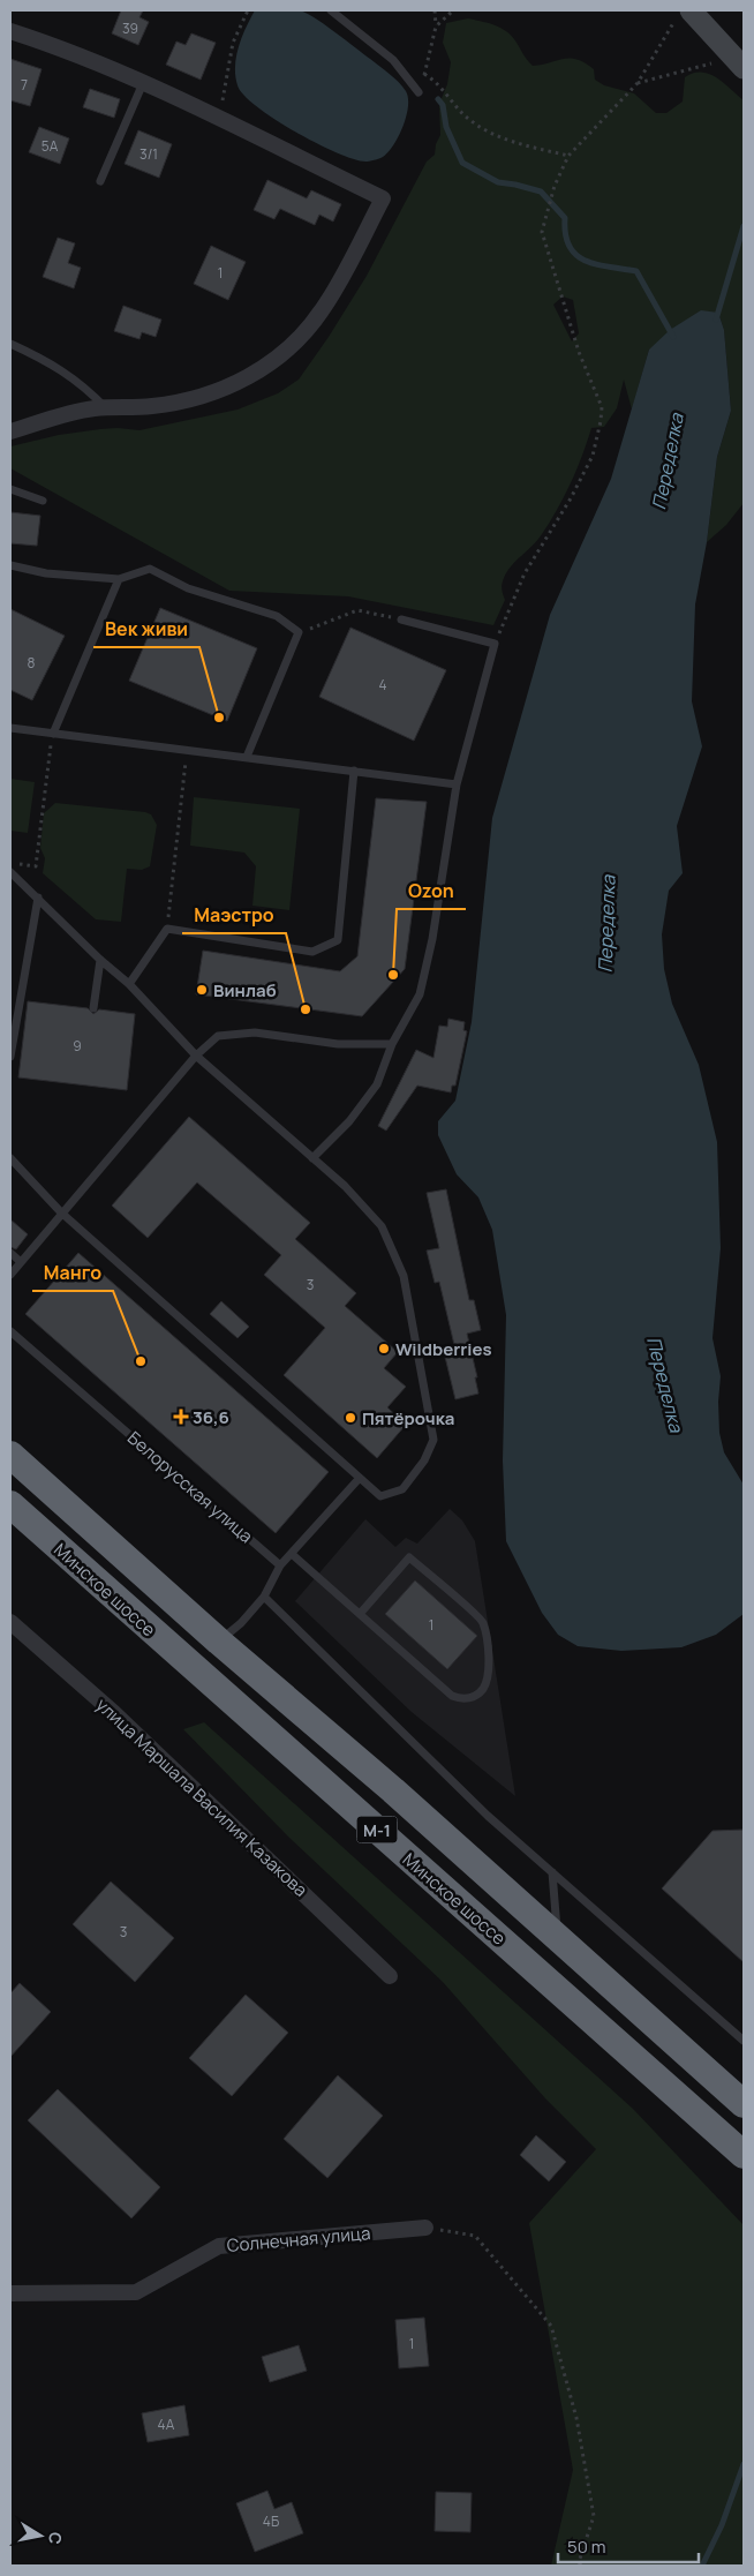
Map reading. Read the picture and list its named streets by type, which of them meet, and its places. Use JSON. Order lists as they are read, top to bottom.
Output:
{
  "streets": {
    "highway": ["Минское шоссе", "М-1"],
    "street": ["улица Маршала Василия Казакова", "Солнечная улица"],
    "lane": ["Белорусская улица"]
  },
  "water": ["Переделка"],
  "places": {
    "other": [
      "Век живи",
      "Ozon",
      "Винлаб",
      "Маэстро",
      "Wildberries",
      "Манго",
      "Пятёрочка"
    ],
    "health": ["36,6"]
  },
  "house_numbers": [
    "39",
    "7",
    "5А",
    "3/1",
    "1",
    "8",
    "4",
    "9",
    "3",
    "1",
    "3",
    "1",
    "4А",
    "4Б"
  ],
  "scale_bar": "50 m",
  "north": "right"
}
